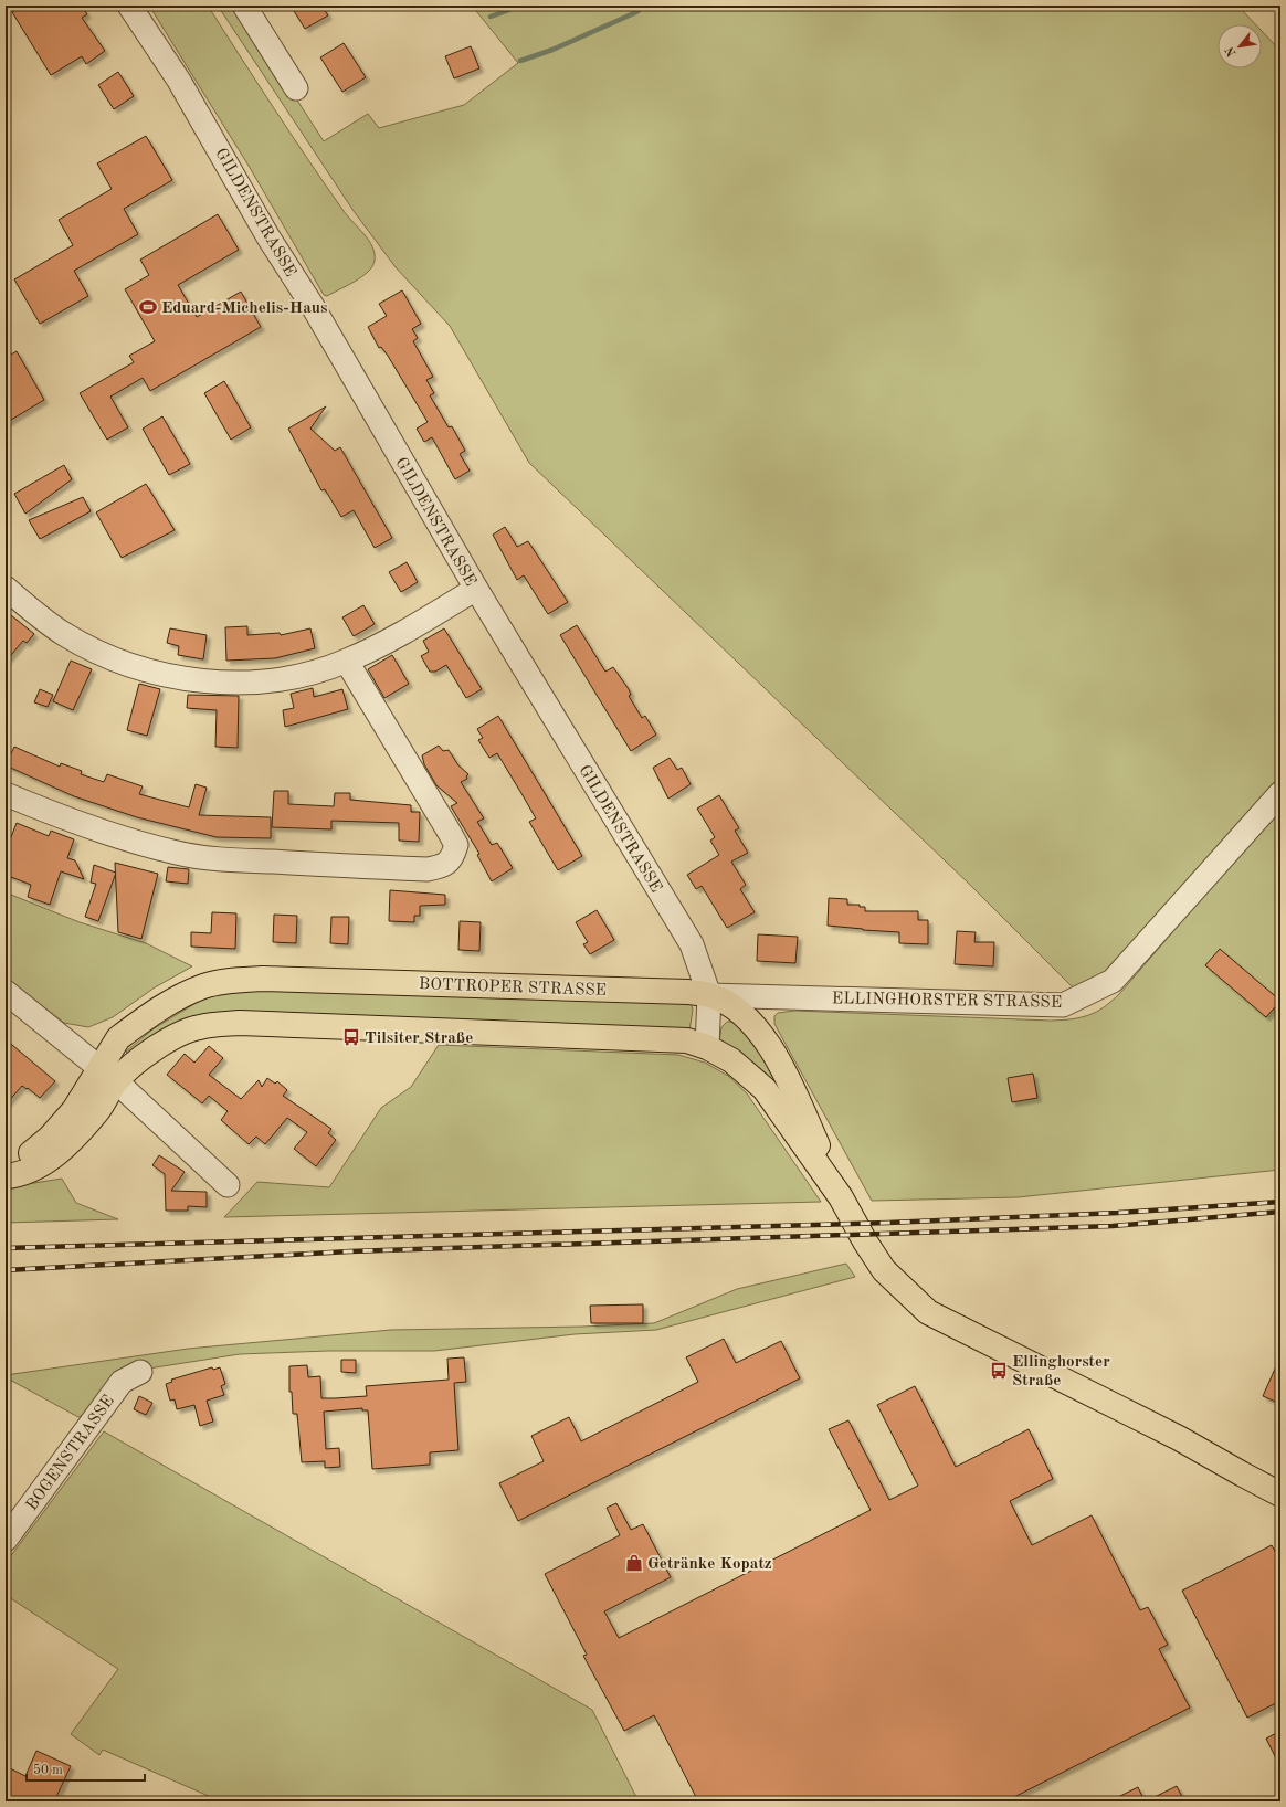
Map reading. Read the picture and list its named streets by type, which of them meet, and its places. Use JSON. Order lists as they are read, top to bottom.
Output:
{
  "streets": {
    "main road": ["BOTTROPER STRASSE"],
    "street": ["GILDENSTRASSE", "ELLINGHORSTER STRASSE", "BOGENSTRASSE"]
  },
  "crossings": [
    ["GILDENSTRASSE", "BOTTROPER STRASSE"],
    ["GILDENSTRASSE", "ELLINGHORSTER STRASSE"],
    ["BOTTROPER STRASSE", "ELLINGHORSTER STRASSE"]
  ],
  "places": {
    "sports": ["Eduard-Michelis-Haus"],
    "bus stop": ["Tilsiter Straße", "Ellinghorster Straße"],
    "shop": ["Getränke Kopatz"]
  },
  "scale_bar": "50 m",
  "north": "bottom left"
}
